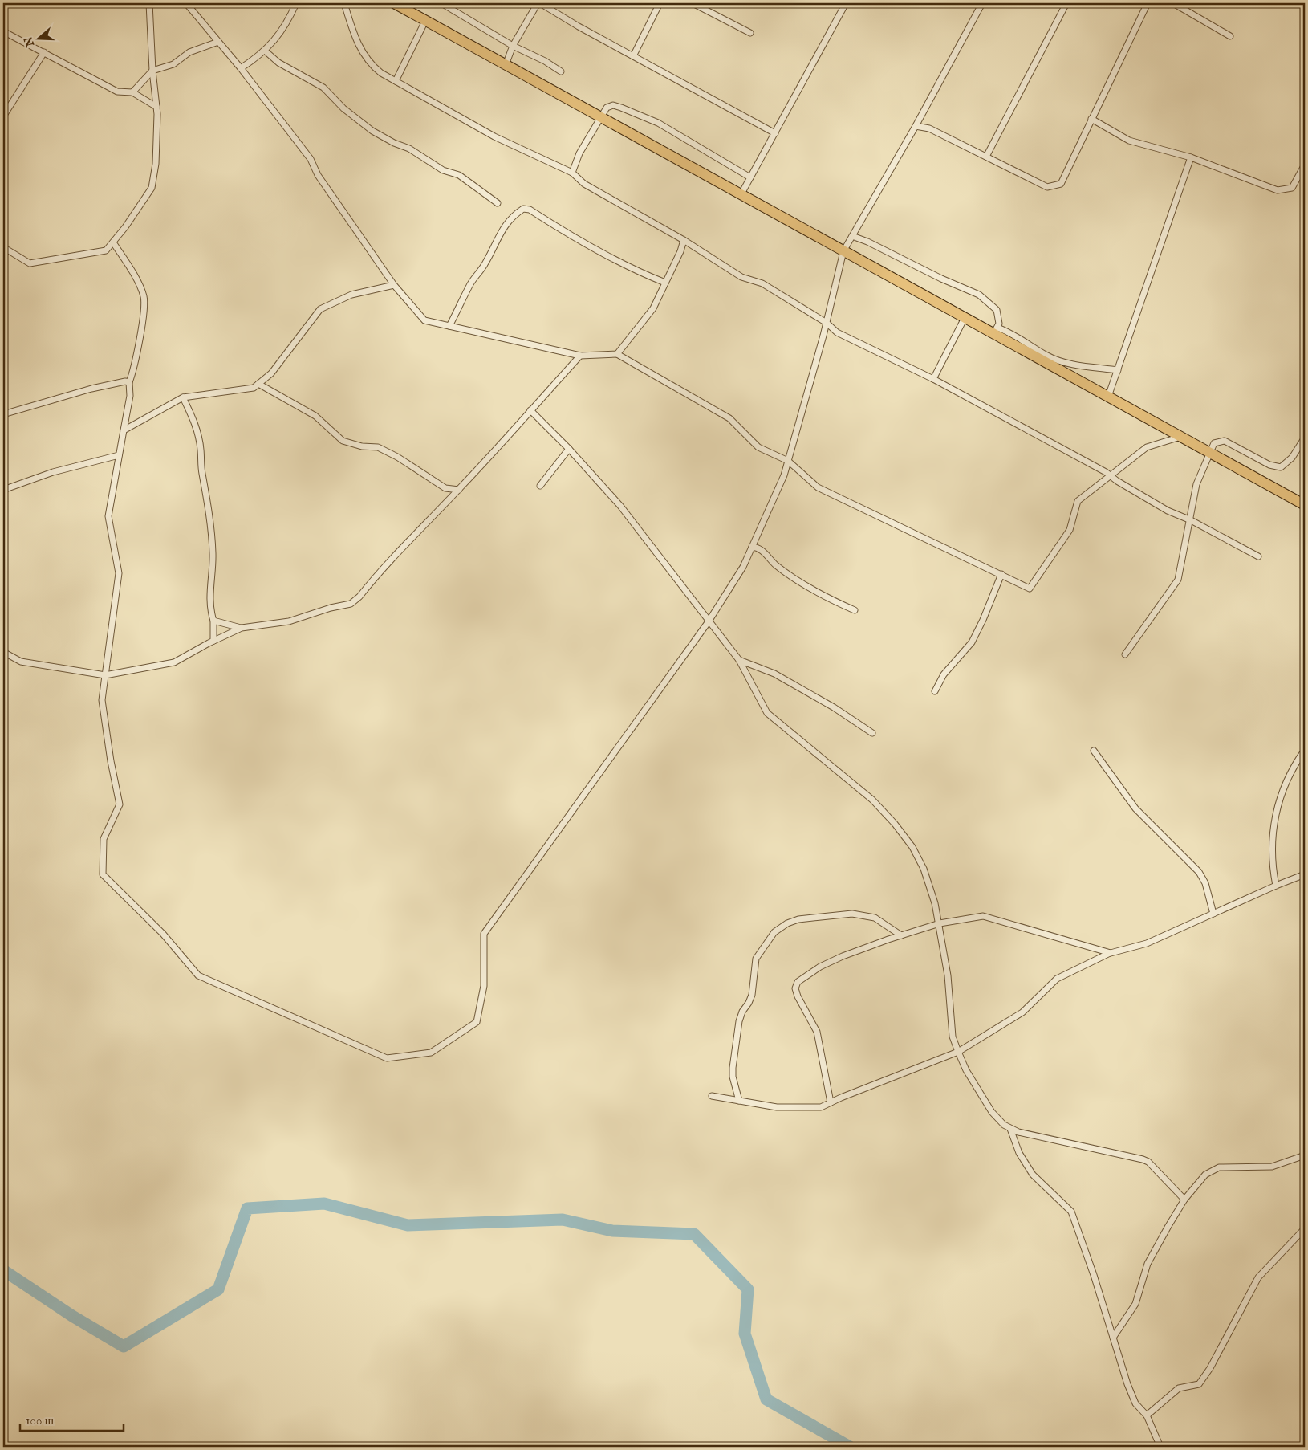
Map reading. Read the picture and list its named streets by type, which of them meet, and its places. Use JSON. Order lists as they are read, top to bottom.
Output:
{
  "scale_bar": "100 m",
  "north": "left"
}
